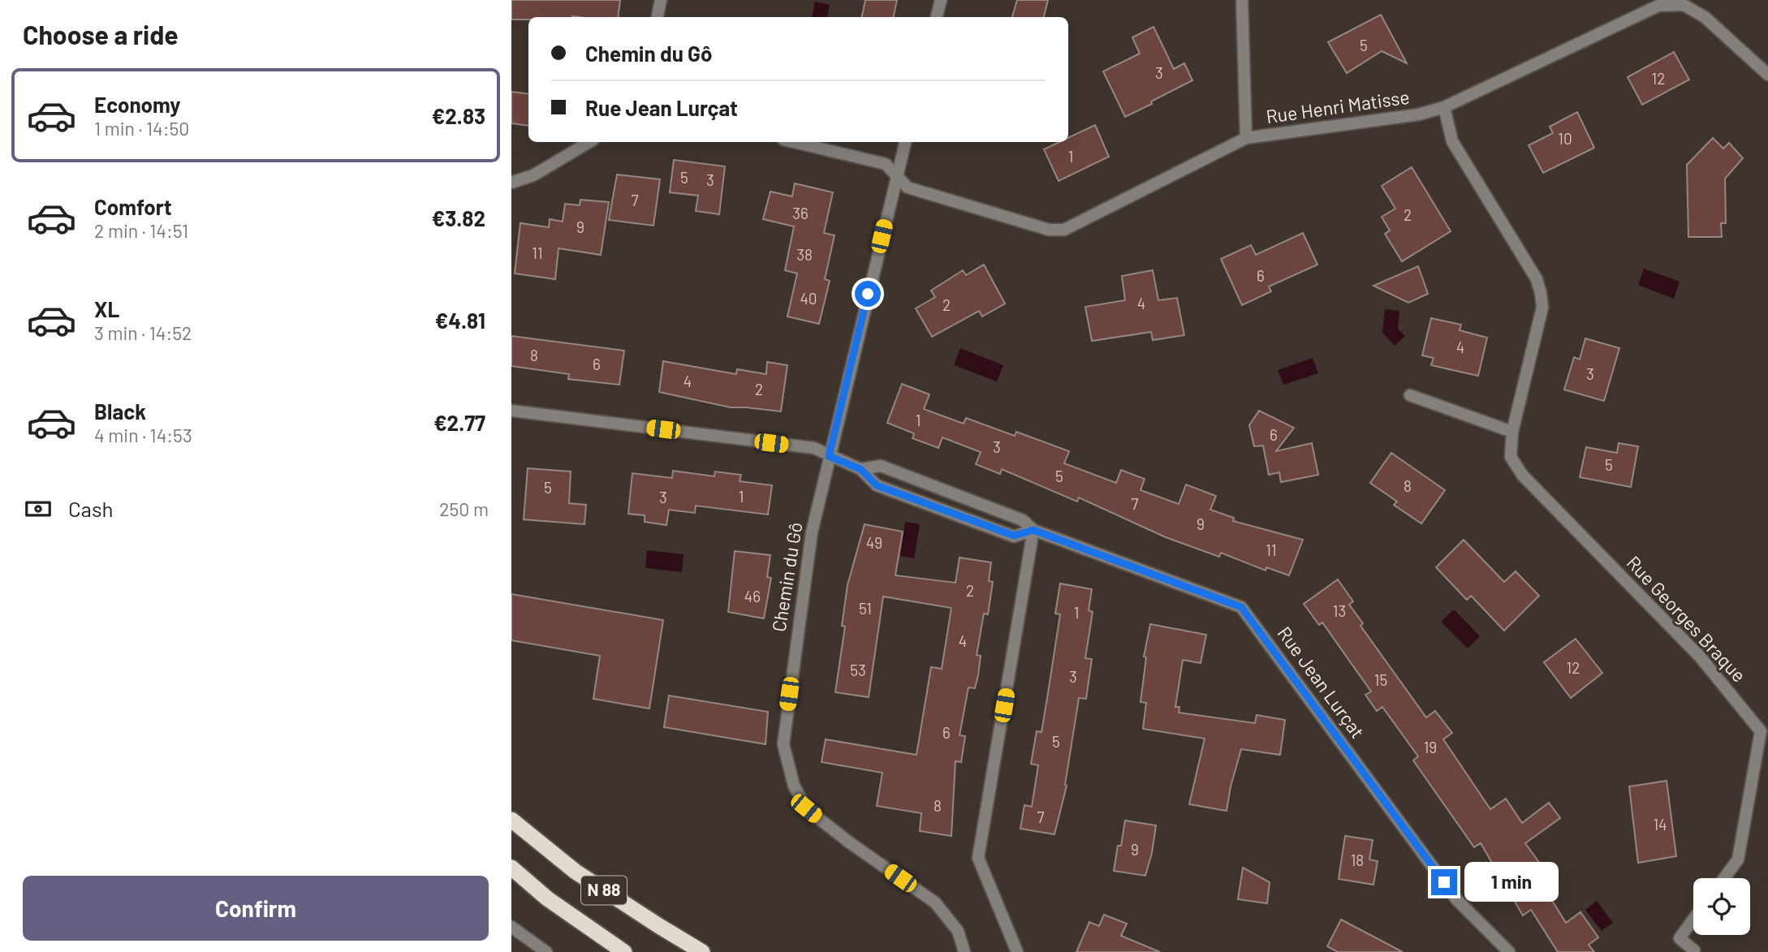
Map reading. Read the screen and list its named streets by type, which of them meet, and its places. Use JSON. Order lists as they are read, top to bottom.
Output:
{
  "streets": {
    "highway": ["N 88"],
    "street": [
      "Rue Henri Matisse",
      "Chemin du Gô",
      "Rue Georges Braque",
      "Rue Jean Lurçat"
    ]
  },
  "crossings": [
    ["Rue Henri Matisse", "Chemin du Gô"],
    ["Rue Henri Matisse", "Rue Georges Braque"],
    ["Chemin du Gô", "Rue Jean Lurçat"]
  ],
  "house_numbers": [
    "5",
    "3",
    "12",
    "10",
    "1",
    "5",
    "3",
    "7",
    "36",
    "2",
    "9",
    "11",
    "38",
    "6",
    "40",
    "4",
    "2",
    "4",
    "8",
    "6",
    "3",
    "4",
    "2",
    "1",
    "6",
    "3",
    "5",
    "5",
    "8",
    "5",
    "1",
    "3",
    "7",
    "9",
    "49",
    "11",
    "2",
    "46",
    "51",
    "13",
    "1",
    "4",
    "12",
    "53",
    "3",
    "15",
    "6",
    "5",
    "19",
    "8",
    "7",
    "14",
    "9",
    "18"
  ],
  "page": {
    "heading": "Choose a ride",
    "banner": ["Chemin du Gô", "Rue Jean Lurçat"],
    "list": [
      {
        "name": "Economy",
        "note": "1 min · 14:50",
        "value": "€2.83"
      },
      {
        "name": "Comfort",
        "note": "2 min · 14:51",
        "value": "€3.82"
      },
      {
        "name": "XL",
        "note": "3 min · 14:52",
        "value": "€4.81"
      },
      {
        "name": "Black",
        "note": "4 min · 14:53",
        "value": "€2.77"
      }
    ],
    "pay": ["Cash", "250 m"],
    "bubble": "1 min",
    "buttons": "Confirm"
  }
}
